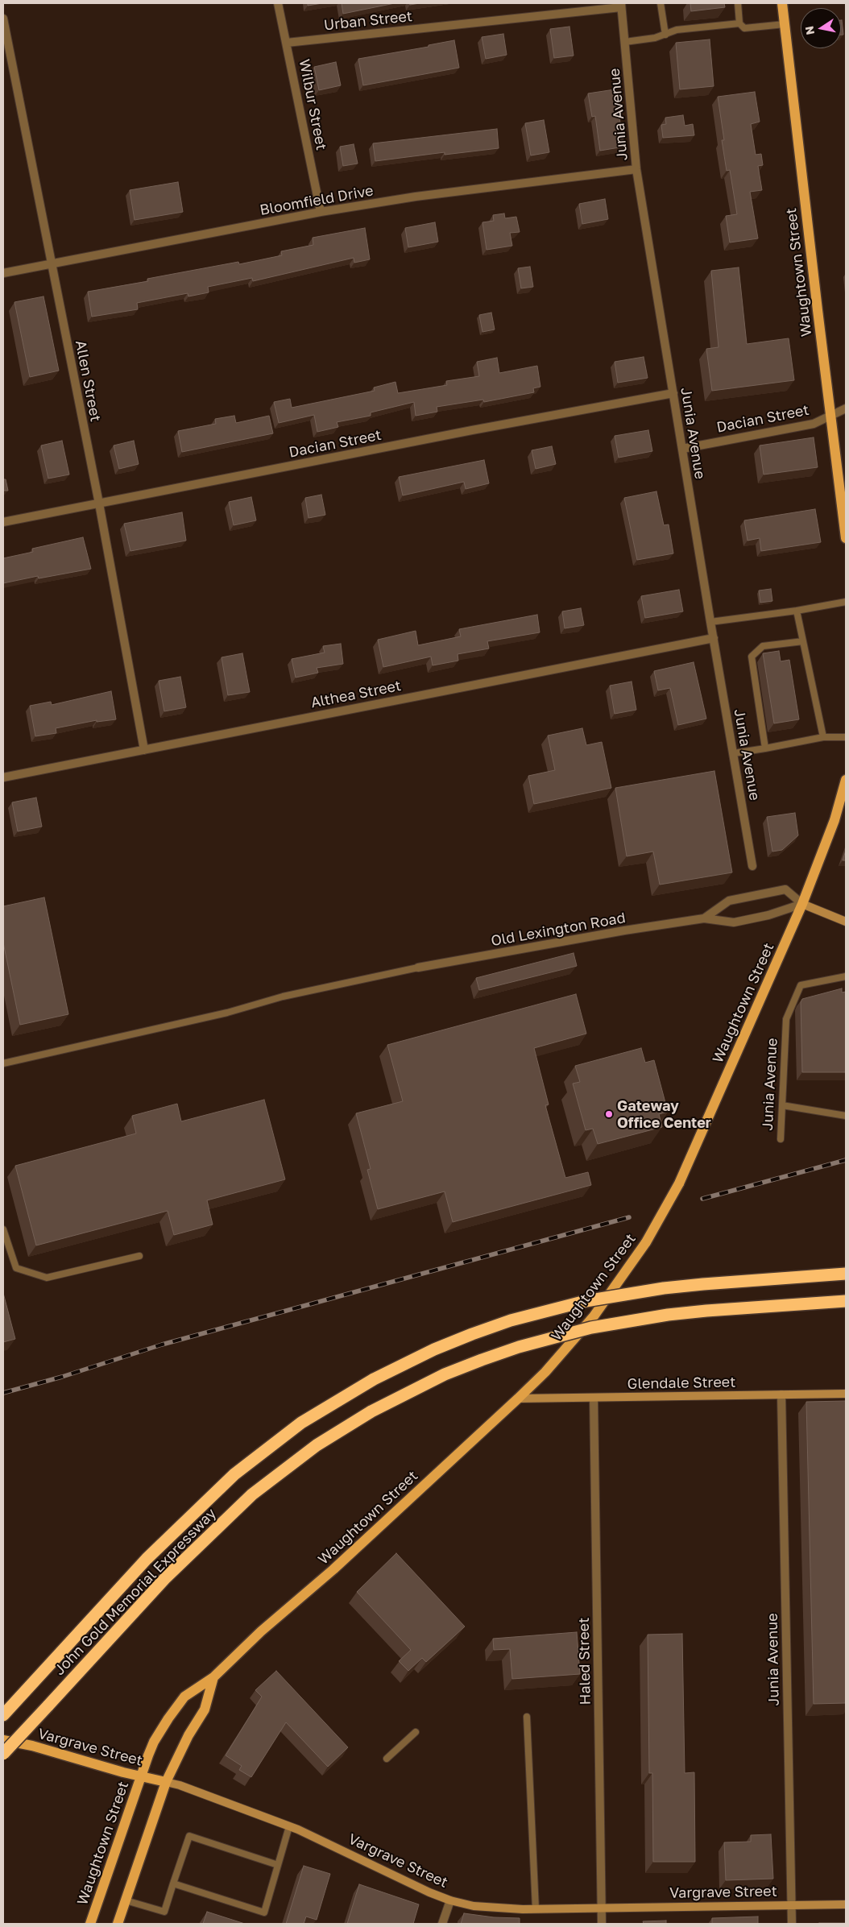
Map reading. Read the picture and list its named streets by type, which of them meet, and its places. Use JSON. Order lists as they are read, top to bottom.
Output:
{
  "streets": {
    "highway": ["John Gold Memorial Expressway"],
    "main road": ["Waughtown Street", "Vargrave Street"],
    "street": [
      "Urban Street",
      "Wilbur Street",
      "Junia Avenue",
      "Bloomfield Drive",
      "Allen Street",
      "Dacian Street",
      "Althea Street",
      "Old Lexington Road",
      "Glendale Street",
      "Haled Street"
    ]
  },
  "crossings": [
    ["Urban Street", "Wilbur Street"],
    ["Urban Street", "Junia Avenue"],
    ["Wilbur Street", "Bloomfield Drive"],
    ["Junia Avenue", "Bloomfield Drive"],
    ["Junia Avenue", "Dacian Street"],
    ["Junia Avenue", "Althea Street"],
    ["Junia Avenue", "Glendale Street"],
    ["Junia Avenue", "Vargrave Street"],
    ["Bloomfield Drive", "Allen Street"],
    ["Waughtown Street", "Dacian Street"],
    ["Waughtown Street", "Old Lexington Road"],
    ["Waughtown Street", "Glendale Street"],
    ["Waughtown Street", "Vargrave Street"],
    ["Allen Street", "Dacian Street"],
    ["Allen Street", "Althea Street"],
    ["Glendale Street", "Haled Street"],
    ["Haled Street", "Vargrave Street"]
  ],
  "places": ["Gateway Office Center"],
  "north": "left"
}
